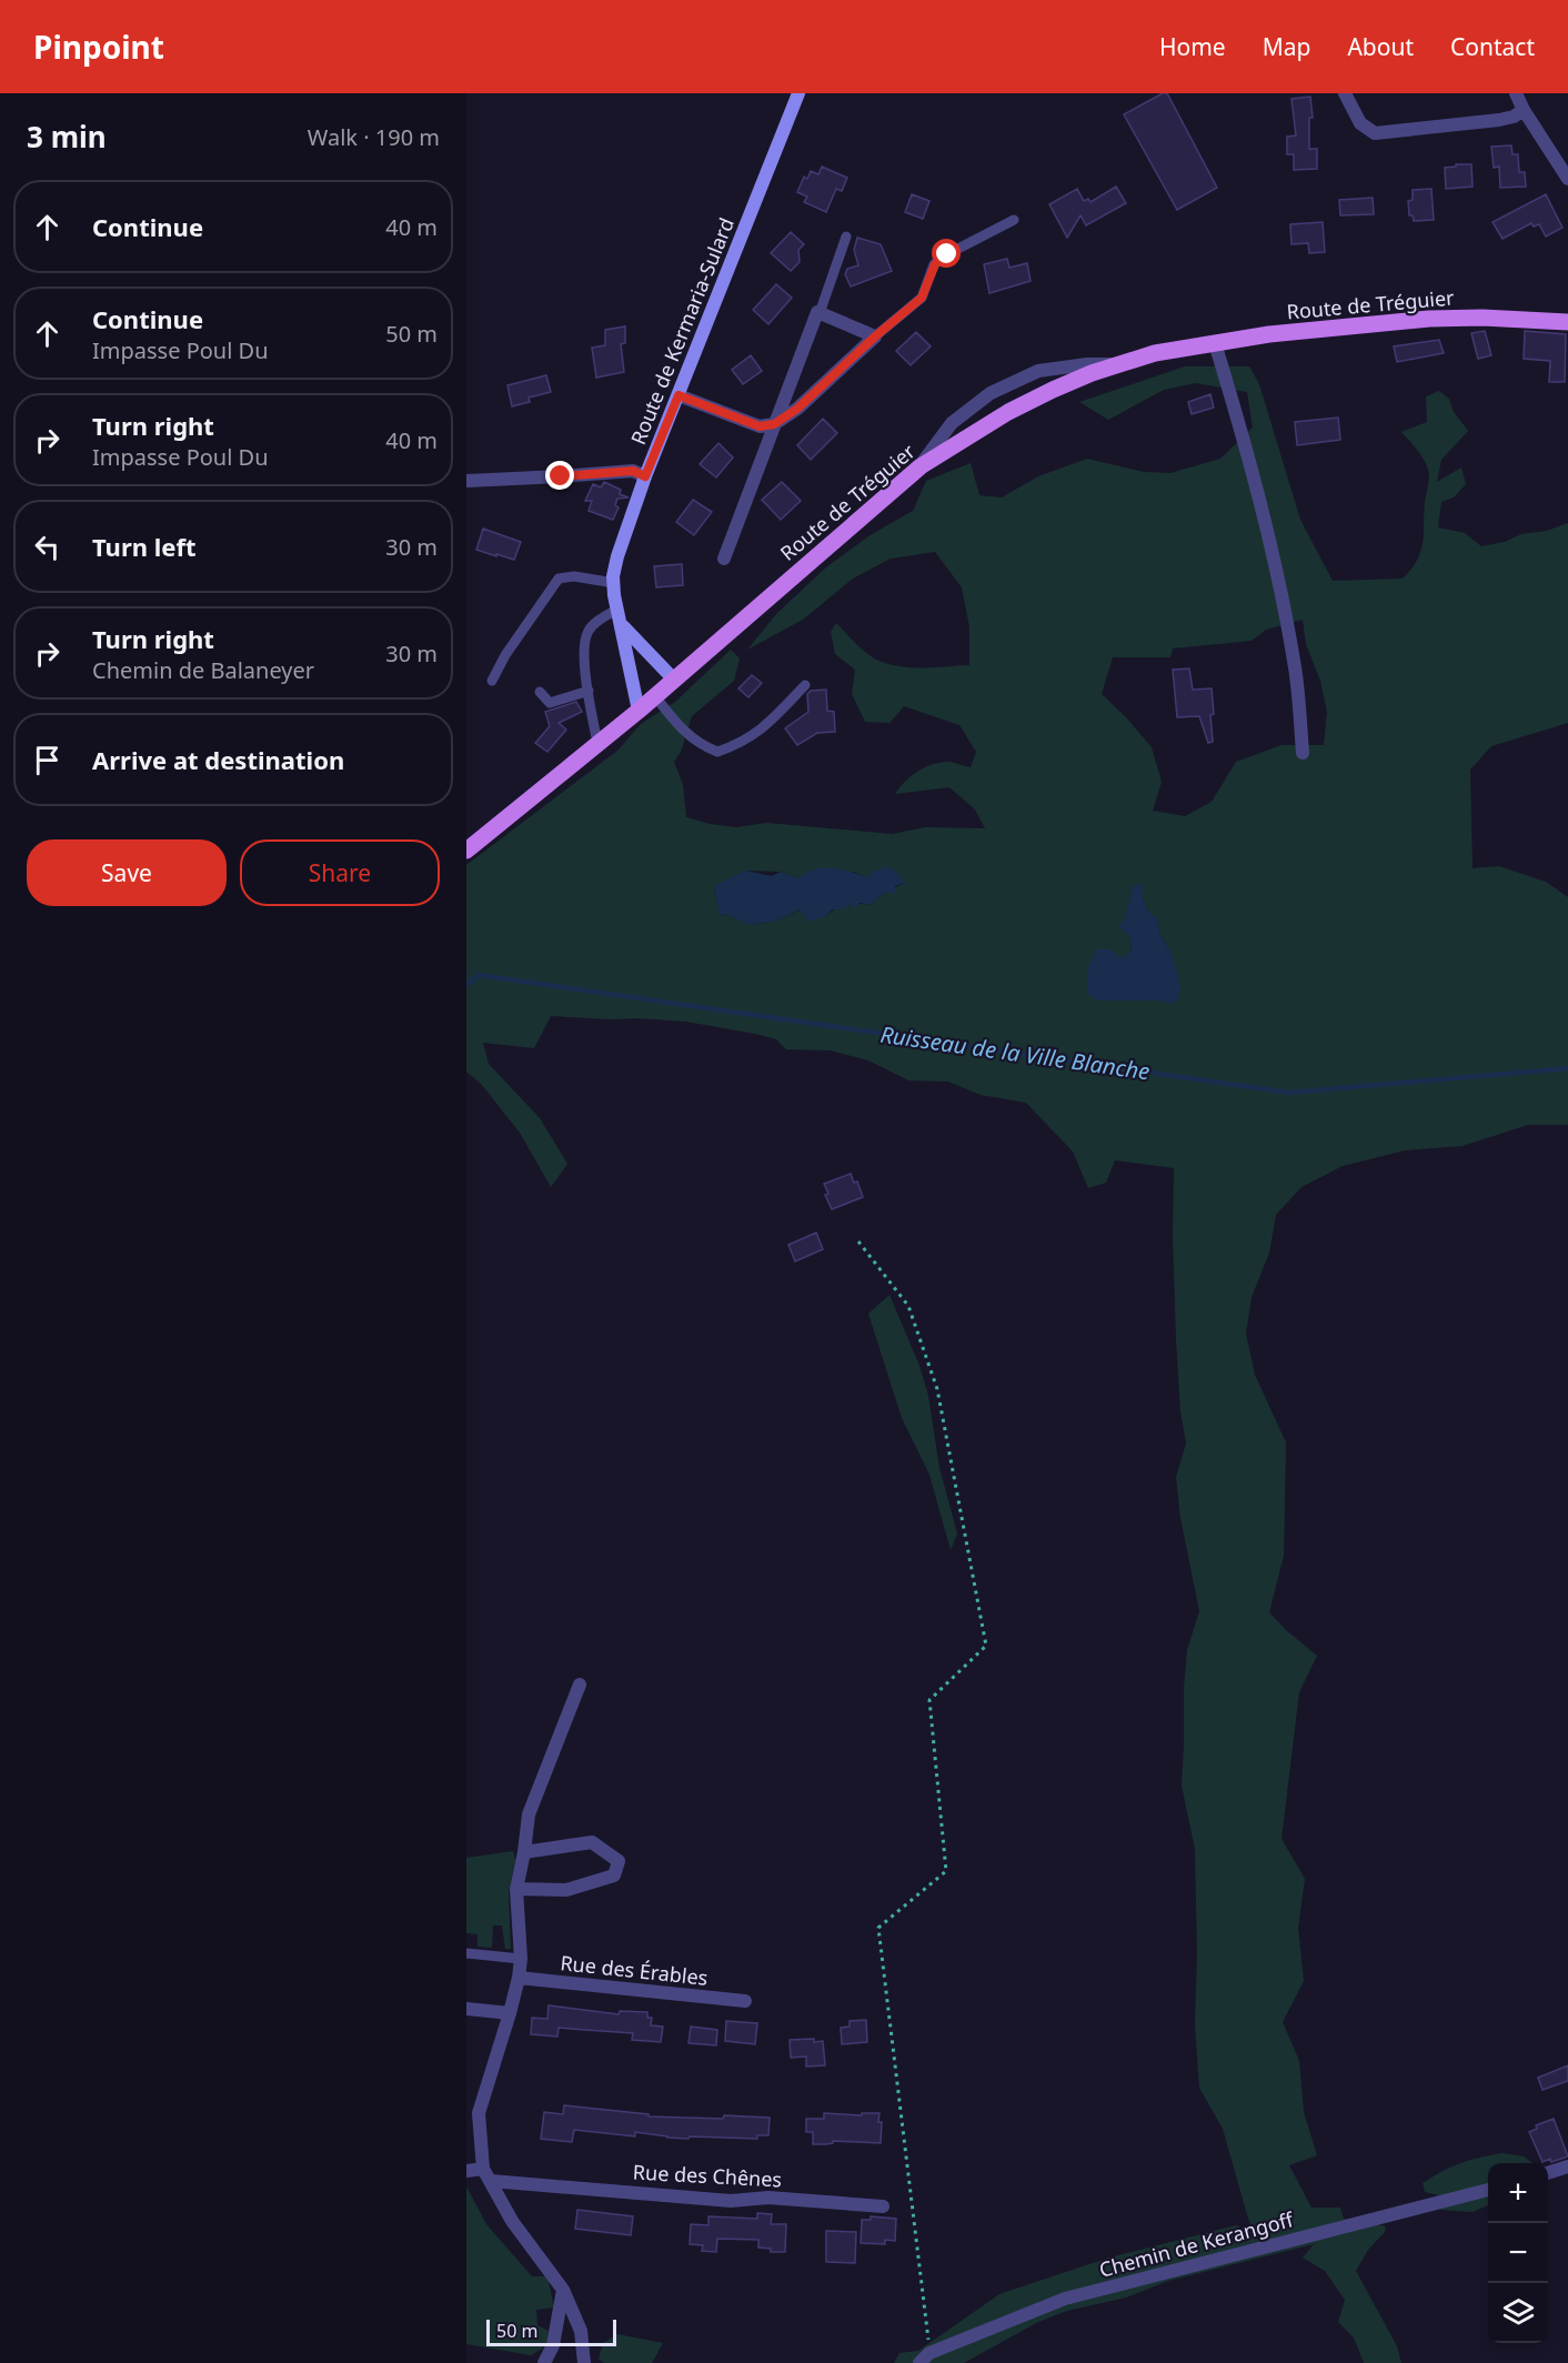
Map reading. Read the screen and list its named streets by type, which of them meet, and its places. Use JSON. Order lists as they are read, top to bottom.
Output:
{
  "streets": {
    "main road": ["Route de Tréguier"],
    "street": [
      "Route de Kermaria-Sulard",
      "Rue des Érables",
      "Rue des Chênes",
      "Chemin de Kerangoff"
    ]
  },
  "crossings": [
    ["Route de Tréguier", "Route de Kermaria-Sulard"]
  ],
  "water": ["Ruisseau de la Ville Blanche"],
  "scale_bar": "50 m",
  "page": {
    "header": "Pinpoint",
    "nav": [
      "Home",
      "Map",
      "About",
      "Contact"
    ],
    "heading": ["3 min", "Walk · 190 m"],
    "list": [
      ["Continue", "40 m"],
      ["Continue", "Impasse Poul Du", "50 m"],
      ["Turn right", "Impasse Poul Du", "40 m"],
      ["Turn left", "30 m"],
      ["Turn right", "Chemin de Balaneyer", "30 m"],
      "Arrive at destination"
    ],
    "buttons": ["Save", "Share"],
    "map_buttons": ["+", "−"],
    "scale": "50 m"
  }
}
